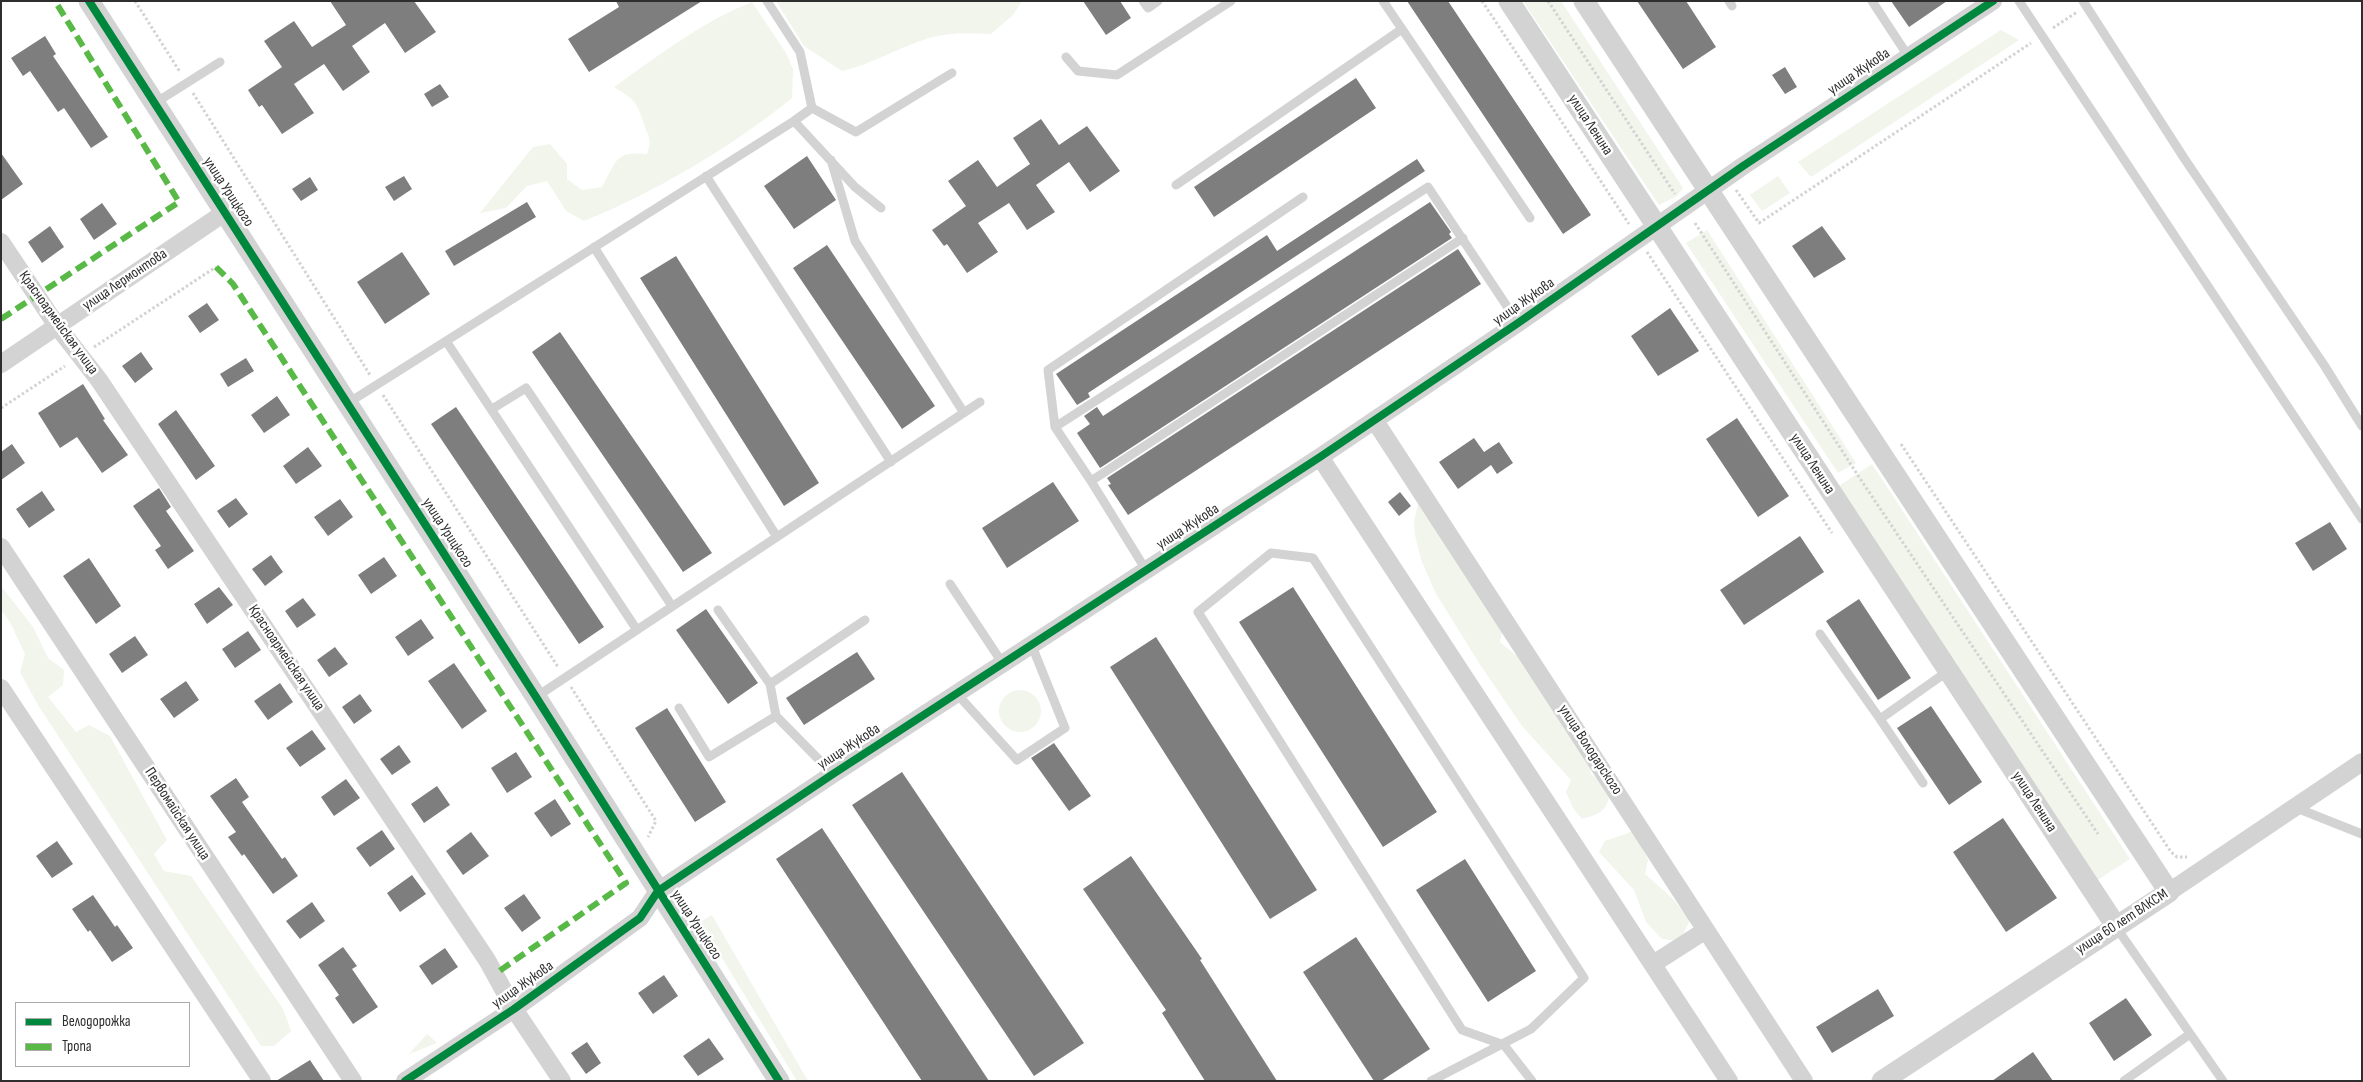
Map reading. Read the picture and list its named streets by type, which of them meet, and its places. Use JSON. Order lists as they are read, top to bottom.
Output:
{
  "streets": {
    "street": [
      "улица Жукова",
      "улица Ленина",
      "улица Урицкого",
      "улица Лермонтова",
      "Красноармейская улица",
      "улица Володарского",
      "Первомайская улица",
      "улица 60 лет ВЛКСМ"
    ]
  },
  "crossings": [
    ["улица Жукова", "улица Ленина"],
    ["улица Жукова", "улица Урицкого"],
    ["улица Жукова", "Красноармейская улица"],
    ["улица Жукова", "улица Володарского"],
    ["улица Ленина", "улица 60 лет ВЛКСМ"],
    ["улица Урицкого", "улица Лермонтова"],
    ["улица Лермонтова", "Красноармейская улица"]
  ],
  "legend": ["Велодорожка", "Тропа"]
}
